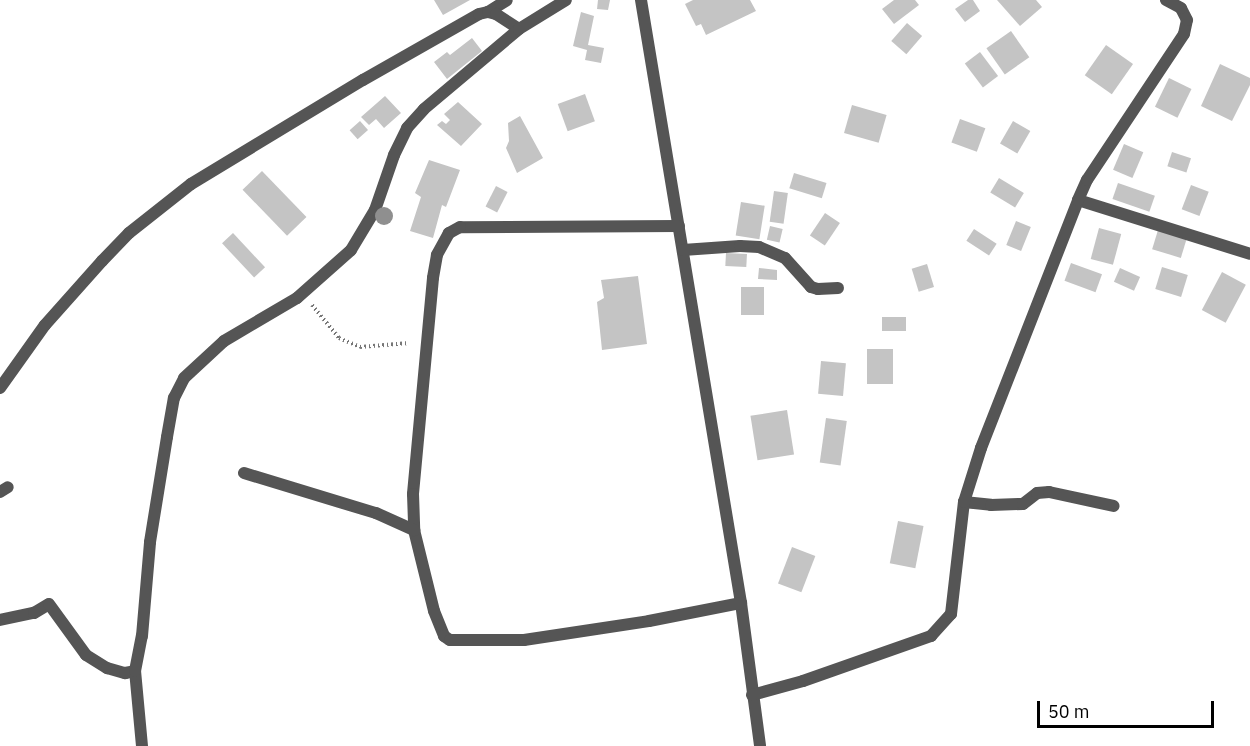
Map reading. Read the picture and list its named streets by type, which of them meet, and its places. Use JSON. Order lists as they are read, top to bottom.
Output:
{
  "scale_bar": "50 m"
}
